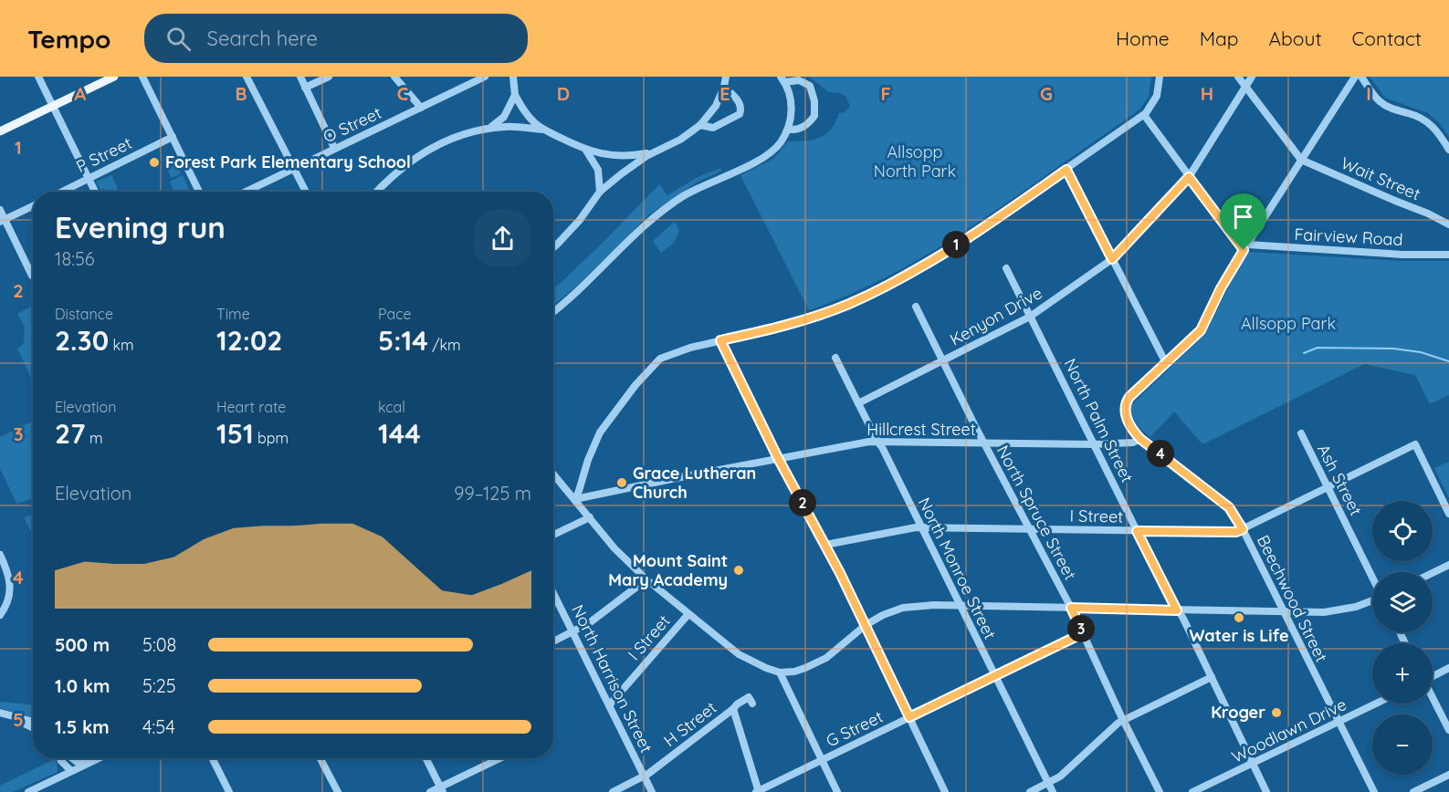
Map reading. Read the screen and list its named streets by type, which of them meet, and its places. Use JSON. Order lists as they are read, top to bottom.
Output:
{
  "streets": {
    "street": [
      "O Street",
      "P Street",
      "Wait Street",
      "Fairview Road",
      "Kenyon Drive",
      "North Palm Street",
      "Hillcrest Street",
      "Ash Street",
      "North Spruce Street",
      "I Street",
      "North Monroe Street",
      "Beechwood Street",
      "North Harrison Street",
      "H Street",
      "G Street",
      "Woodlawn Drive"
    ]
  },
  "crossings": [
    ["Wait Street", "Beechwood Street"],
    ["Fairview Road", "Beechwood Street"],
    ["Kenyon Drive", "North Palm Street"],
    ["Kenyon Drive", "North Spruce Street"],
    ["Kenyon Drive", "North Monroe Street"],
    ["North Palm Street", "Hillcrest Street"],
    ["North Palm Street", "I Street"],
    ["North Palm Street", "Woodlawn Drive"],
    ["Hillcrest Street", "North Spruce Street"],
    ["Hillcrest Street", "North Monroe Street"],
    ["Hillcrest Street", "Beechwood Street"],
    ["Ash Street", "I Street"],
    ["North Spruce Street", "I Street"],
    ["North Spruce Street", "G Street"],
    ["I Street", "North Monroe Street"],
    ["I Street", "Beechwood Street"],
    ["I Street", "North Harrison Street"],
    ["North Monroe Street", "G Street"],
    ["Beechwood Street", "Woodlawn Drive"],
    ["North Harrison Street", "H Street"]
  ],
  "parks": ["Allsopp North Park", "Allsopp Park"],
  "places": [
    "Forest Park Elementary School",
    "Grace Lutheran Church",
    "Mount Saint Mary Academy",
    "Water is Life",
    "Kroger"
  ],
  "page": {
    "header": "Tempo",
    "search": "Search here",
    "nav": [
      "Home",
      "Map",
      "About",
      "Contact"
    ],
    "heading": ["Evening run", "18:56"],
    "pins": [
      "1",
      "4",
      "2",
      "3"
    ],
    "stats": [
      ["Distance", "2.30 km"],
      ["Time", "12:02"],
      ["Pace", "5:14 /km"],
      ["Elevation", "27 m"],
      ["Heart rate", "151 bpm"],
      ["kcal", "144"]
    ],
    "chart": ["Elevation", "99–125 m"],
    "map_buttons": ["+", "−"],
    "list": [
      {
        "name": "500 m",
        "note": "5:08"
      },
      {
        "name": "1.0 km",
        "note": "5:25"
      },
      {
        "name": "1.5 km",
        "note": "4:54"
      }
    ]
  },
  "grid": {
    "columns": [
      "A",
      "B",
      "C",
      "D",
      "E",
      "F",
      "G",
      "H",
      "I"
    ],
    "rows": [
      "1",
      "2",
      "3",
      "4",
      "5"
    ]
  }
}
